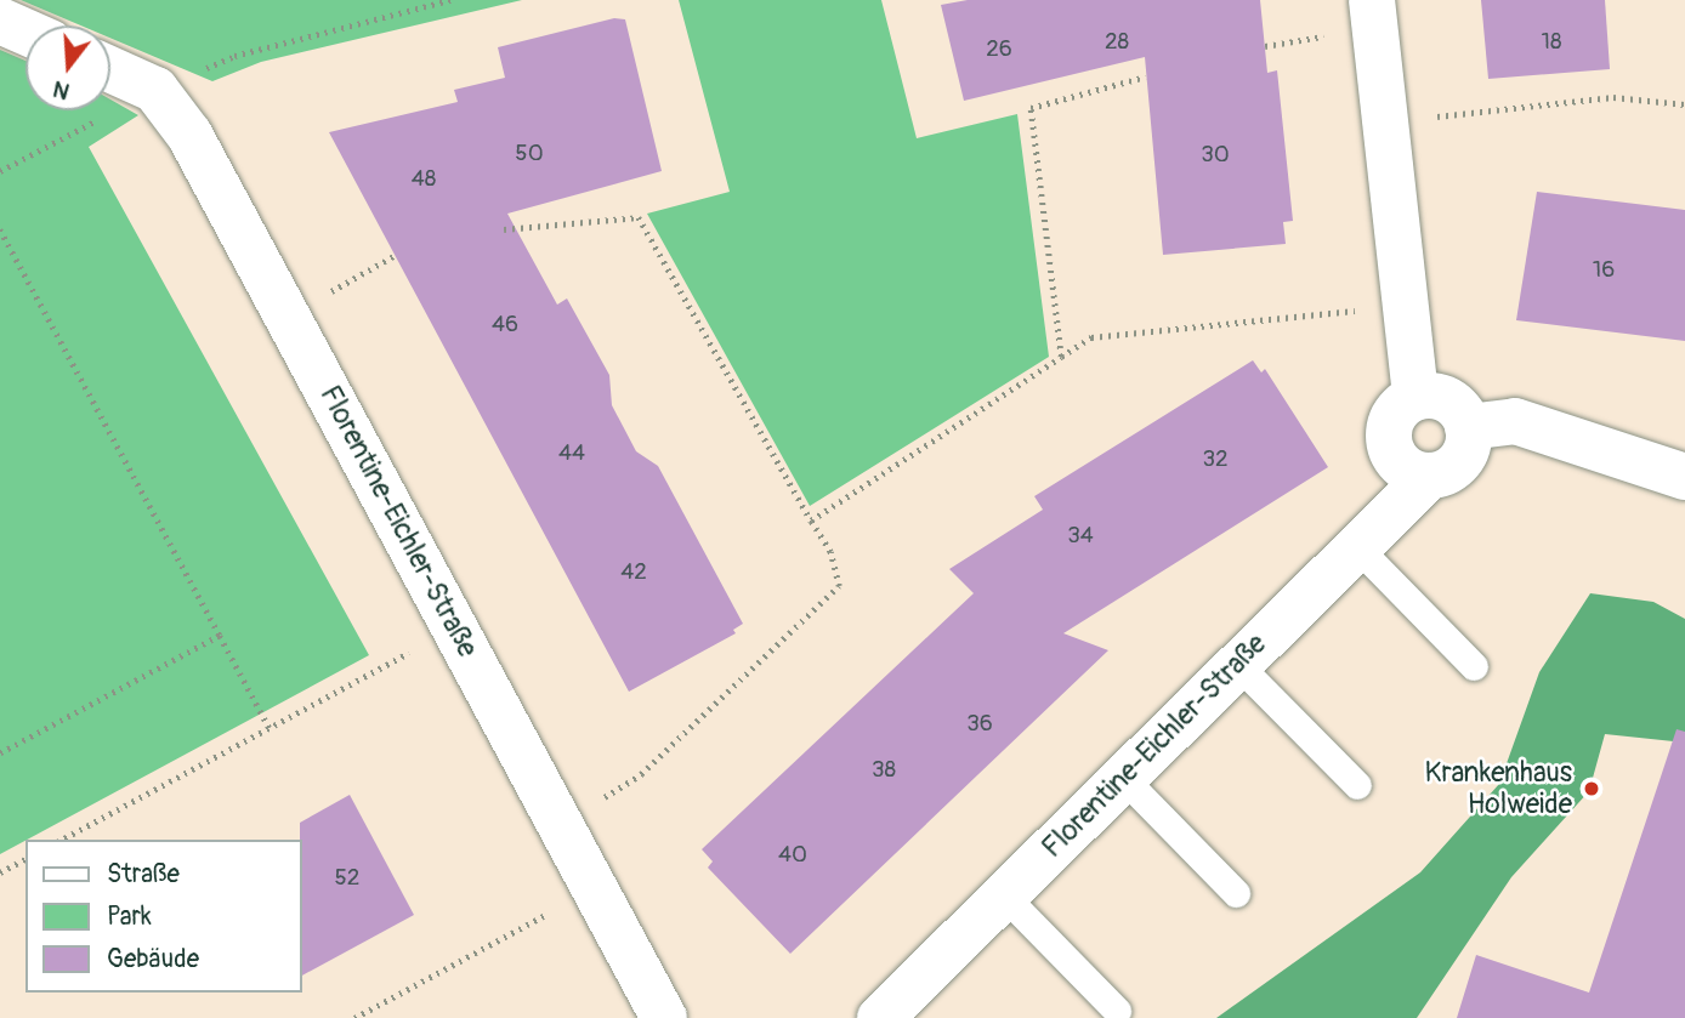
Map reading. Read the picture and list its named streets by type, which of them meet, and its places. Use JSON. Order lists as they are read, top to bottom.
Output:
{
  "streets": {
    "street": ["Florentine-Eichler-Straße"]
  },
  "places": ["Krankenhaus Holweide"],
  "house_numbers": [
    "28",
    "18",
    "26",
    "50",
    "30",
    "48",
    "16",
    "46",
    "44",
    "32",
    "34",
    "42",
    "36",
    "38",
    "40",
    "52"
  ],
  "legend": ["Straße", "Park", "Gebäude"],
  "north": "bottom"
}
